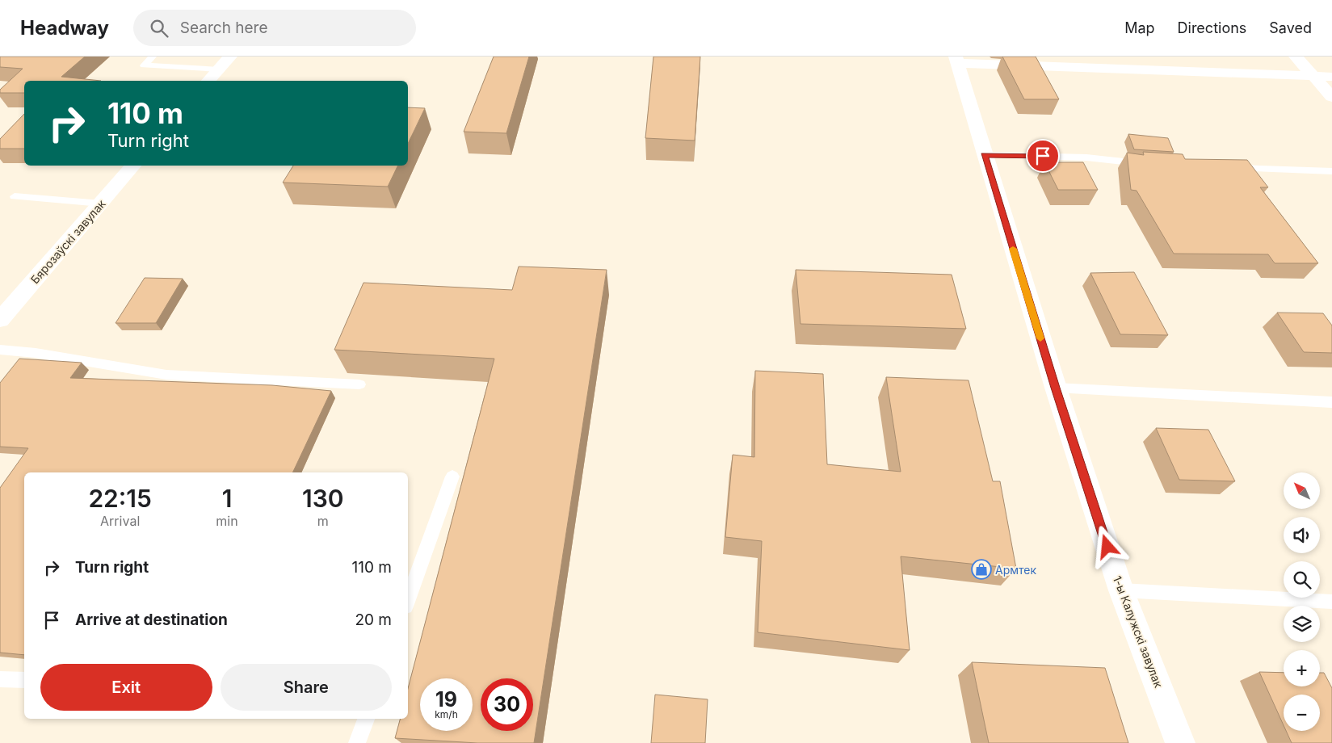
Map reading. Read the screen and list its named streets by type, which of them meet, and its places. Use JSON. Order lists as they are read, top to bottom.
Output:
{
  "streets": {
    "street": ["Бярозаўскі завулак", "1-ы Калужскі завулак"]
  },
  "places": {
    "shop": ["Армтек"]
  },
  "north": "top left",
  "page": {
    "header": "Headway",
    "search": "Search here",
    "nav": ["Map", "Directions", "Saved"],
    "turn": ["110 m", "Turn right"],
    "map_buttons": ["+", "−"],
    "eta": [
      "22:15",
      "Arrival",
      "1",
      "min",
      "130",
      "m"
    ],
    "list": [
      {
        "name": "Turn right",
        "value": "110 m"
      },
      {
        "name": "Arrive at destination",
        "value": "20 m"
      }
    ],
    "buttons": ["Exit", "Share"],
    "speed": "19 km/h",
    "limit": "30"
  }
}
